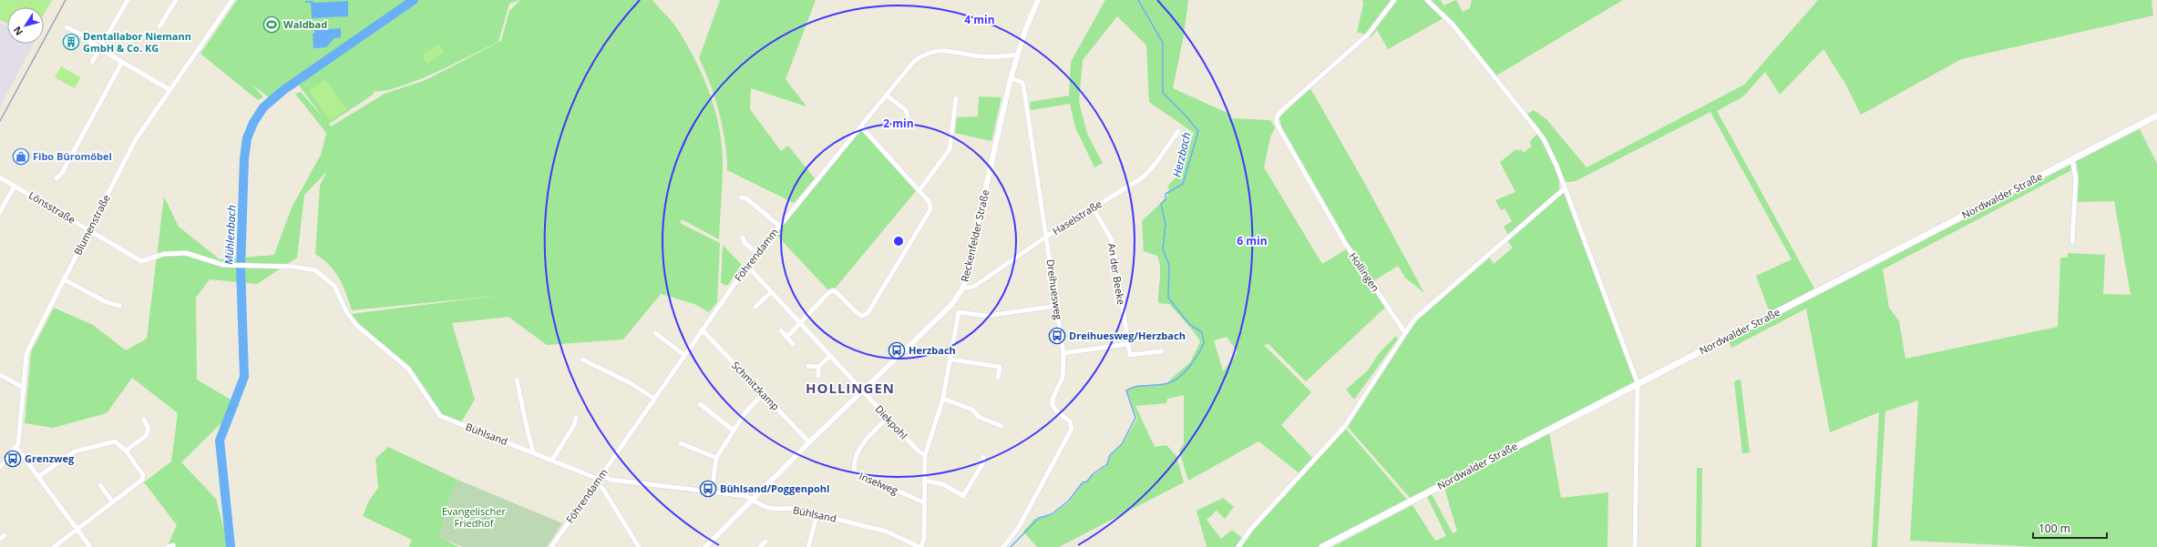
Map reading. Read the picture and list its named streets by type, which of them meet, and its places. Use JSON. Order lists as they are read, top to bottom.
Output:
{
  "streets": {
    "main road": ["Nordwalder Straße"],
    "street": [
      "Lönsstraße",
      "Haselstraße",
      "Blumenstraße",
      "Reckenfelder Straße",
      "Föhrendamm",
      "Hollingen",
      "An der Beeke",
      "Dreihuesweg",
      "Schmitzkamp",
      "Diekpohl",
      "Bühlsand",
      "Inselweg"
    ]
  },
  "crossings": [
    ["Lönsstraße", "Blumenstraße"],
    ["Lönsstraße", "Bühlsand"],
    ["Haselstraße", "Reckenfelder Straße"],
    ["Haselstraße", "An der Beeke"],
    ["Haselstraße", "Dreihuesweg"],
    ["Reckenfelder Straße", "Föhrendamm"],
    ["Reckenfelder Straße", "Dreihuesweg"],
    ["Reckenfelder Straße", "Schmitzkamp"],
    ["Reckenfelder Straße", "Diekpohl"],
    ["Reckenfelder Straße", "Bühlsand"],
    ["Föhrendamm", "Schmitzkamp"],
    ["Föhrendamm", "Diekpohl"],
    ["Föhrendamm", "Bühlsand"],
    ["Diekpohl", "Inselweg"]
  ],
  "districts": ["HOLLINGEN"],
  "water": ["Herzbach", "Mühlenbach"],
  "parks": ["Evangelischer Friedhof"],
  "places": {
    "sports": ["Waldbad"],
    "building": ["Dentallabor Niemann GmbH & Co. KG"],
    "shop": ["Fibo Büromöbel"],
    "bus stop": [
      "Dreihuesweg/Herzbach",
      "Herzbach",
      "Grenzweg",
      "Bühlsand/Poggenpohl"
    ]
  },
  "scale_bar": "100 m",
  "north": "bottom left",
  "rings": ["4 min", "2 min", "6 min"]
}
